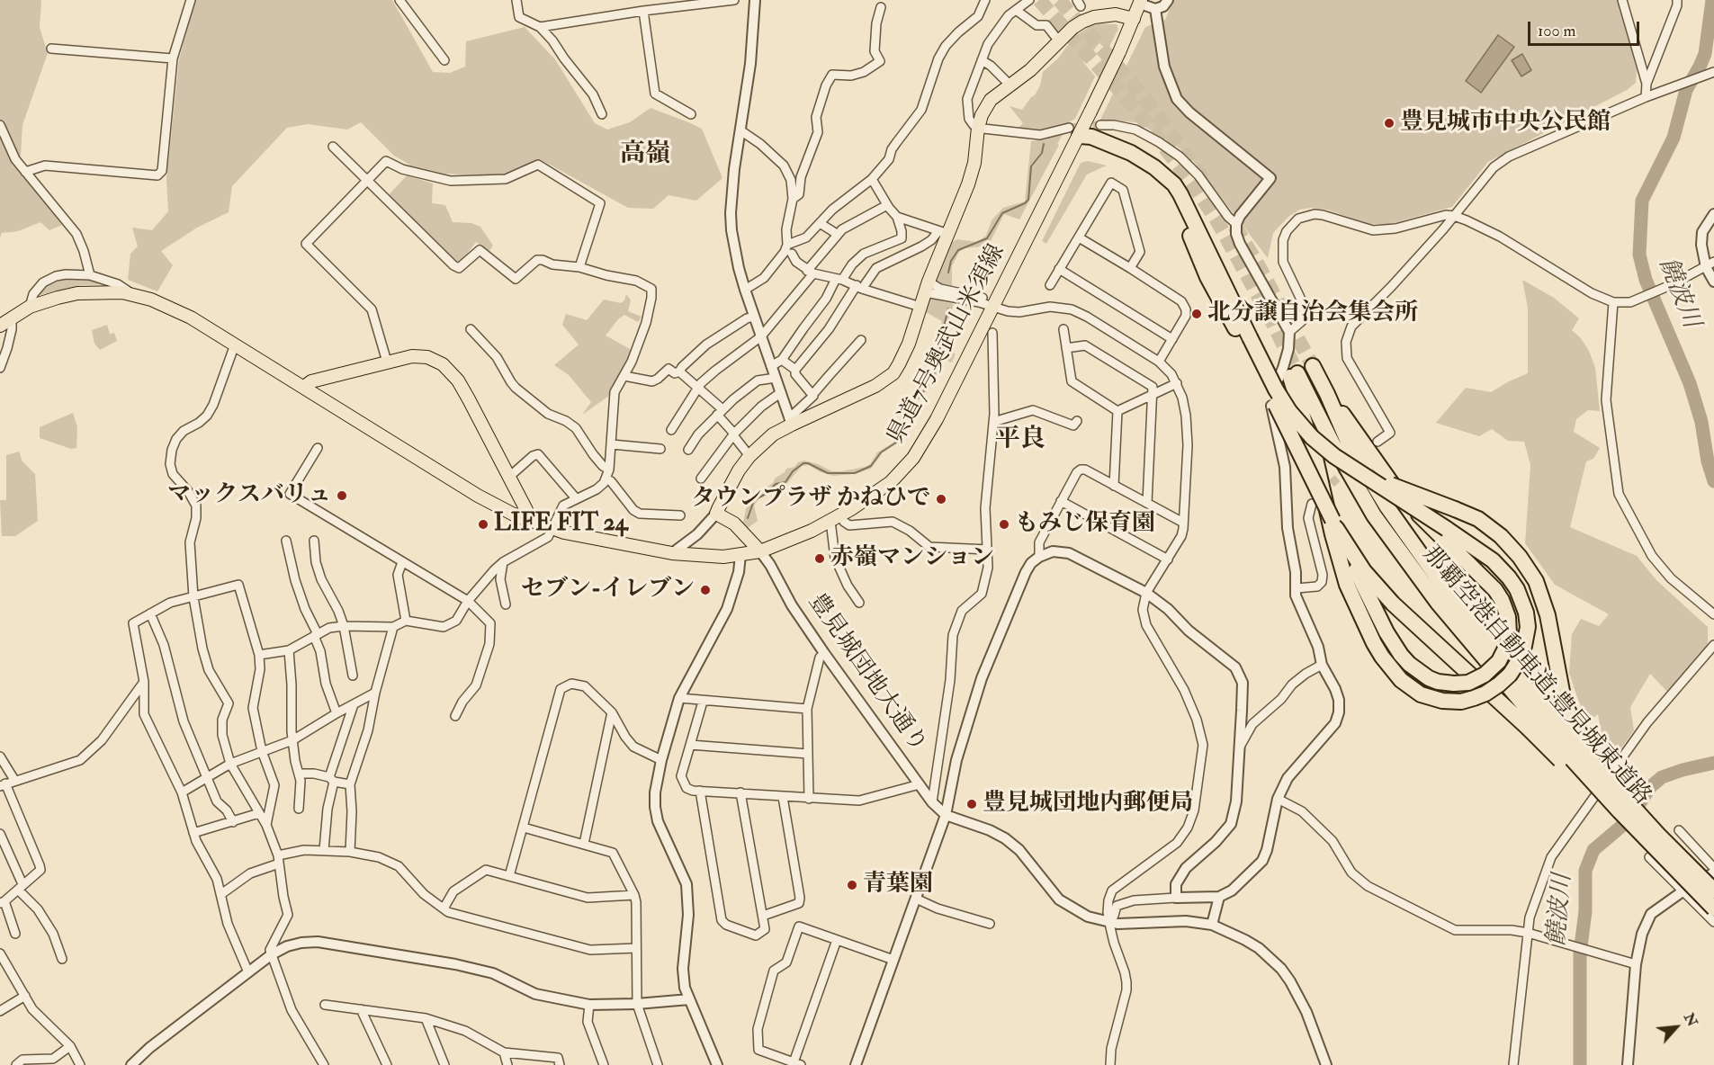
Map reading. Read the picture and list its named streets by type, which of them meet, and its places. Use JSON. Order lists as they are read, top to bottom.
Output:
{
  "streets": {
    "highway": ["那覇空港自動車道;豊見城東道路"],
    "main road": ["県道7号奥武山米須線"],
    "street": ["豊見城団地大通り"]
  },
  "crossings": [
    ["県道7号奥武山米須線", "豊見城団地大通り"]
  ],
  "districts": ["高嶺", "平良"],
  "water": ["饒波川"],
  "places": [
    "豊見城市中央公民館",
    "北分譲自治会集会所",
    "マックスバリュ",
    "タウンプラザ かねひで",
    "LIFE FIT 24",
    "もみじ保育園",
    "赤嶺マンション",
    "セブン-イレブン",
    "豊見城団地内郵便局",
    "青葉園"
  ],
  "scale_bar": "100 m",
  "north": "top right"
}
